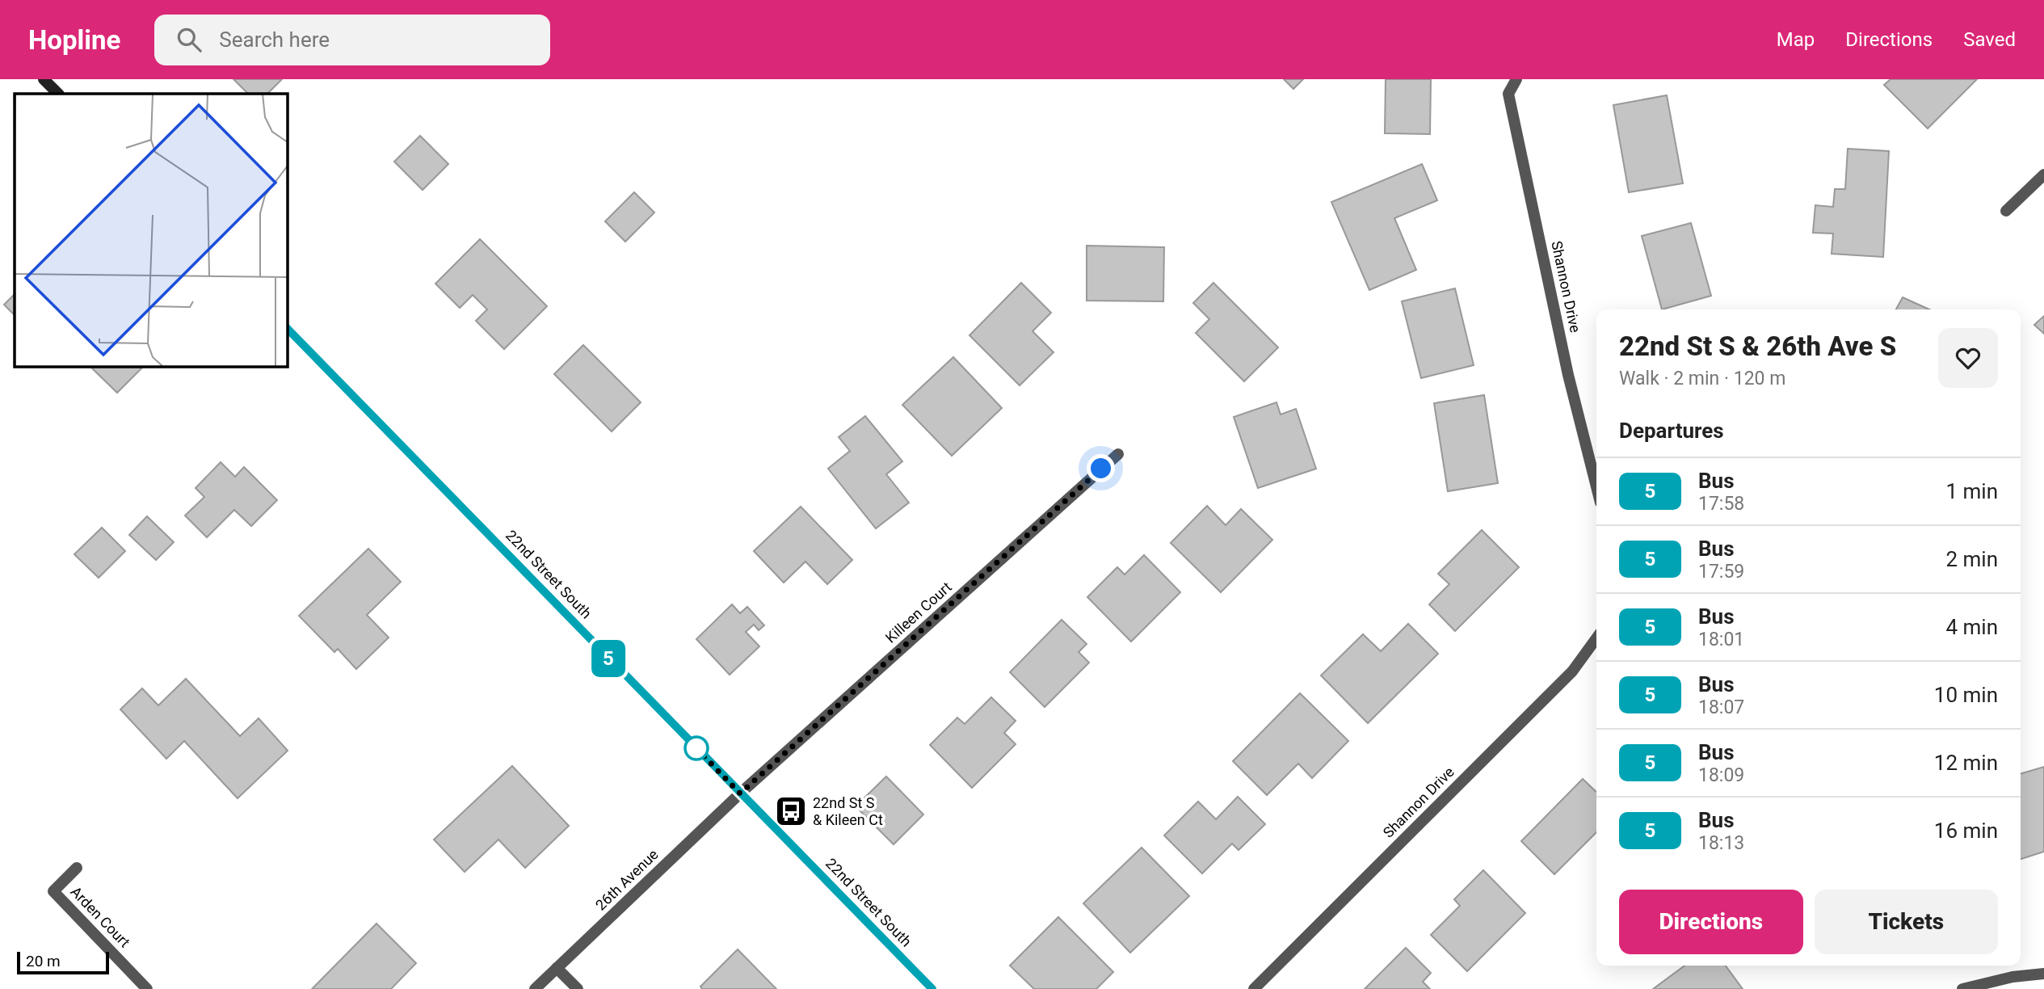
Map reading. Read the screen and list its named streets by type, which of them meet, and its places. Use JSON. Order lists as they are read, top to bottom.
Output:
{
  "streets": {
    "street": [
      "Shannon Drive",
      "22nd Street South",
      "Killeen Court",
      "26th Avenue",
      "Arden Court"
    ]
  },
  "crossings": [
    ["22nd Street South", "Killeen Court"],
    ["22nd Street South", "26th Avenue"],
    ["Killeen Court", "26th Avenue"]
  ],
  "places": {
    "bus stop": ["22nd St S & Kileen Ct"]
  },
  "lines": ["bus line 5"],
  "scale_bar": "20 m",
  "page": {
    "header": "Hopline",
    "search": "Search here",
    "nav": ["Map", "Directions", "Saved"],
    "on_map": "5",
    "heading": [
      ["22nd St S & 26th Ave S", "Walk · 2 min · 120 m"],
      "Departures"
    ],
    "list": [
      {
        "mark": "5",
        "name": "Bus",
        "note": "17:58",
        "value": "1 min"
      },
      {
        "mark": "5",
        "name": "Bus",
        "note": "17:59",
        "value": "2 min"
      },
      {
        "mark": "5",
        "name": "Bus",
        "note": "18:01",
        "value": "4 min"
      },
      {
        "mark": "5",
        "name": "Bus",
        "note": "18:07",
        "value": "10 min"
      },
      {
        "mark": "5",
        "name": "Bus",
        "note": "18:09",
        "value": "12 min"
      },
      {
        "mark": "5",
        "name": "Bus",
        "note": "18:13",
        "value": "16 min"
      }
    ],
    "buttons": ["Directions", "Tickets"],
    "scale": "20 m"
  }
}
